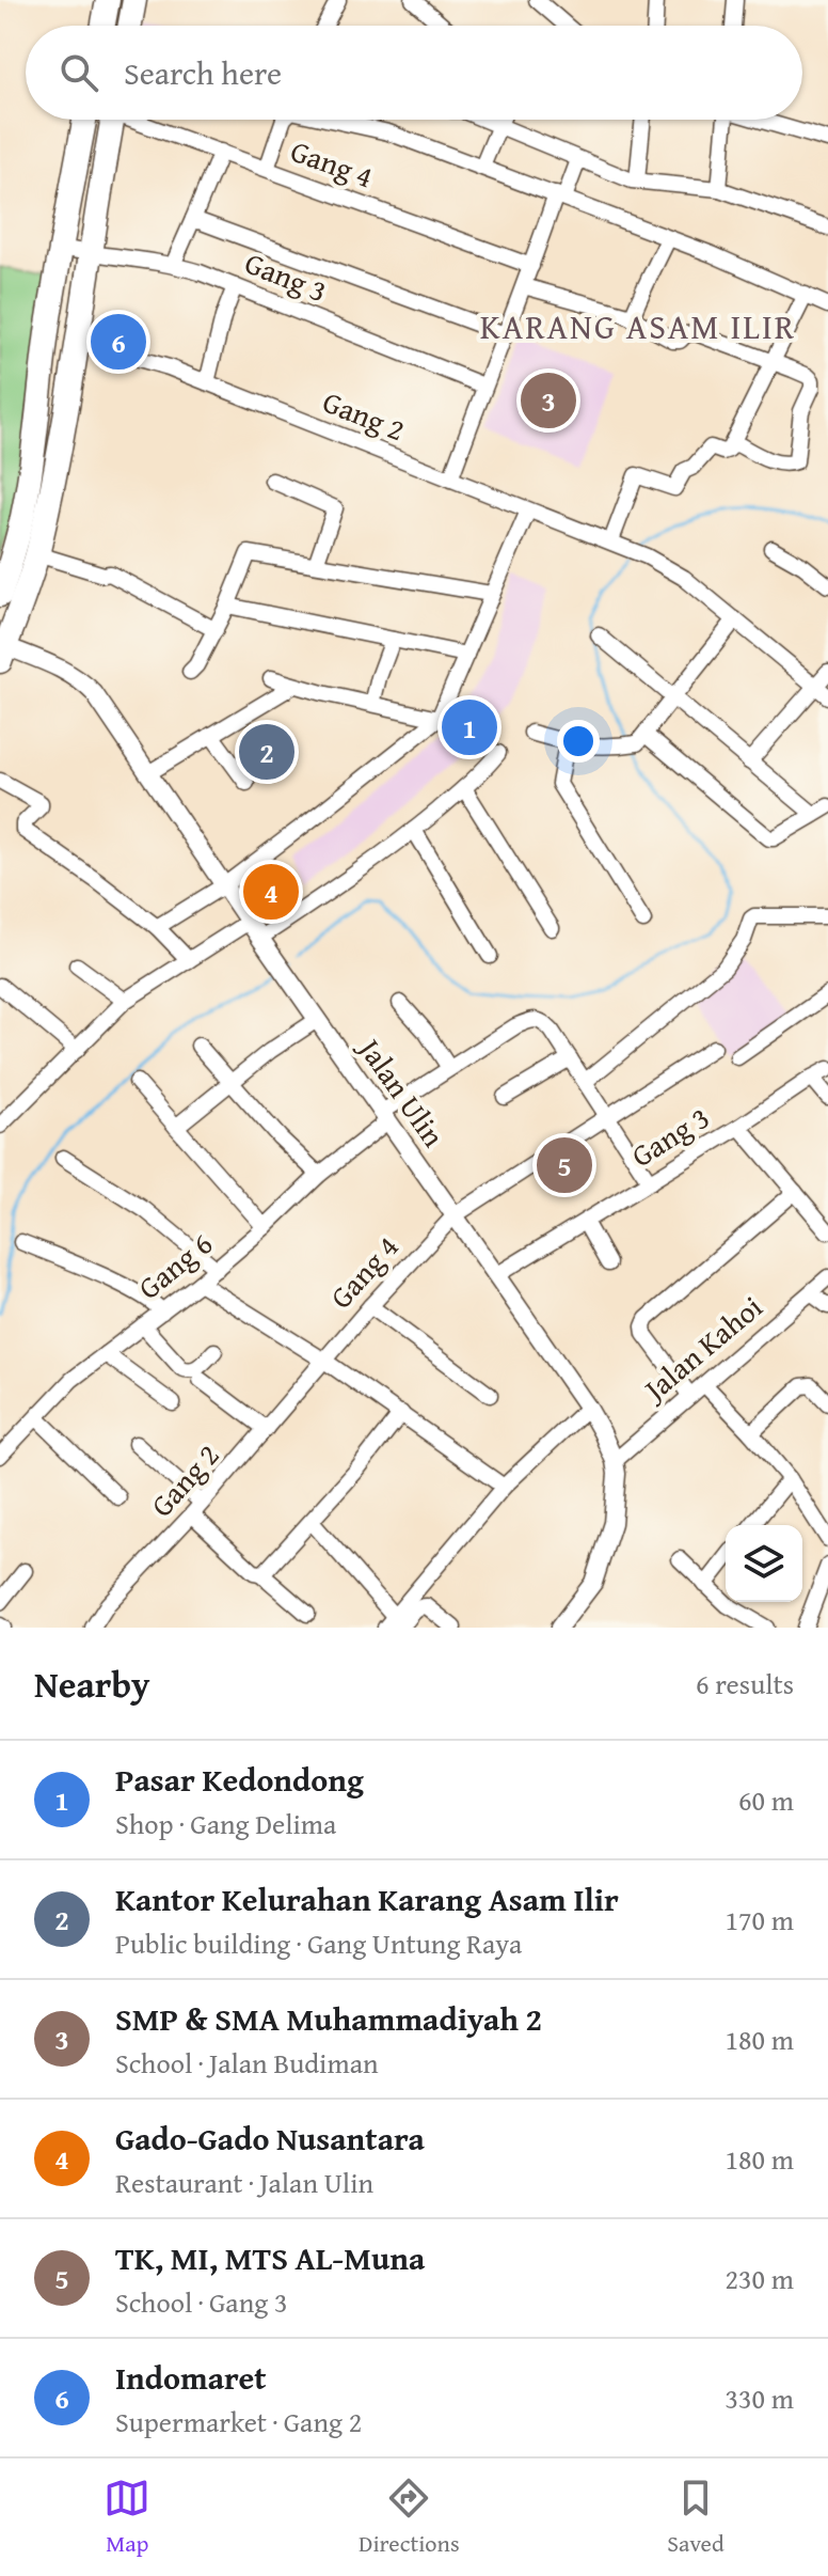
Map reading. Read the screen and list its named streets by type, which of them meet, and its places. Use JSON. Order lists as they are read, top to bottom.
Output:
{
  "streets": {
    "street": [
      "Gang 4",
      "Gang 3",
      "Gang 2",
      "Jalan Ulin",
      "Gang 6",
      "Jalan Kahoi"
    ]
  },
  "crossings": [
    ["Gang 4", "Gang 2"],
    ["Gang 4", "Jalan Ulin"],
    ["Gang 3", "Jalan Ulin"],
    ["Jalan Ulin", "Gang 6"],
    ["Jalan Ulin", "Jalan Kahoi"]
  ],
  "districts": ["KARANG ASAM ILIR"],
  "page": {
    "search": "Search here",
    "pins": [
      "6",
      "3",
      "1",
      "2",
      "4",
      "5"
    ],
    "heading": ["Nearby", "6 results"],
    "list": [
      {
        "mark": "1",
        "name": "Pasar Kedondong",
        "note": "Shop · Gang Delima",
        "value": "60 m"
      },
      {
        "mark": "2",
        "name": "Kantor Kelurahan Karang Asam Ilir",
        "note": "Public building · Gang Untung Raya",
        "value": "170 m"
      },
      {
        "mark": "3",
        "name": "SMP & SMA Muhammadiyah 2",
        "note": "School · Jalan Budiman",
        "value": "180 m"
      },
      {
        "mark": "4",
        "name": "Gado-Gado Nusantara",
        "note": "Restaurant · Jalan Ulin",
        "value": "180 m"
      },
      {
        "mark": "5",
        "name": "TK, MI, MTS AL-Muna",
        "note": "School · Gang 3",
        "value": "230 m"
      },
      {
        "mark": "6",
        "name": "Indomaret",
        "note": "Supermarket · Gang 2",
        "value": "330 m"
      }
    ],
    "nav": ["Map", "Directions", "Saved"]
  }
}
